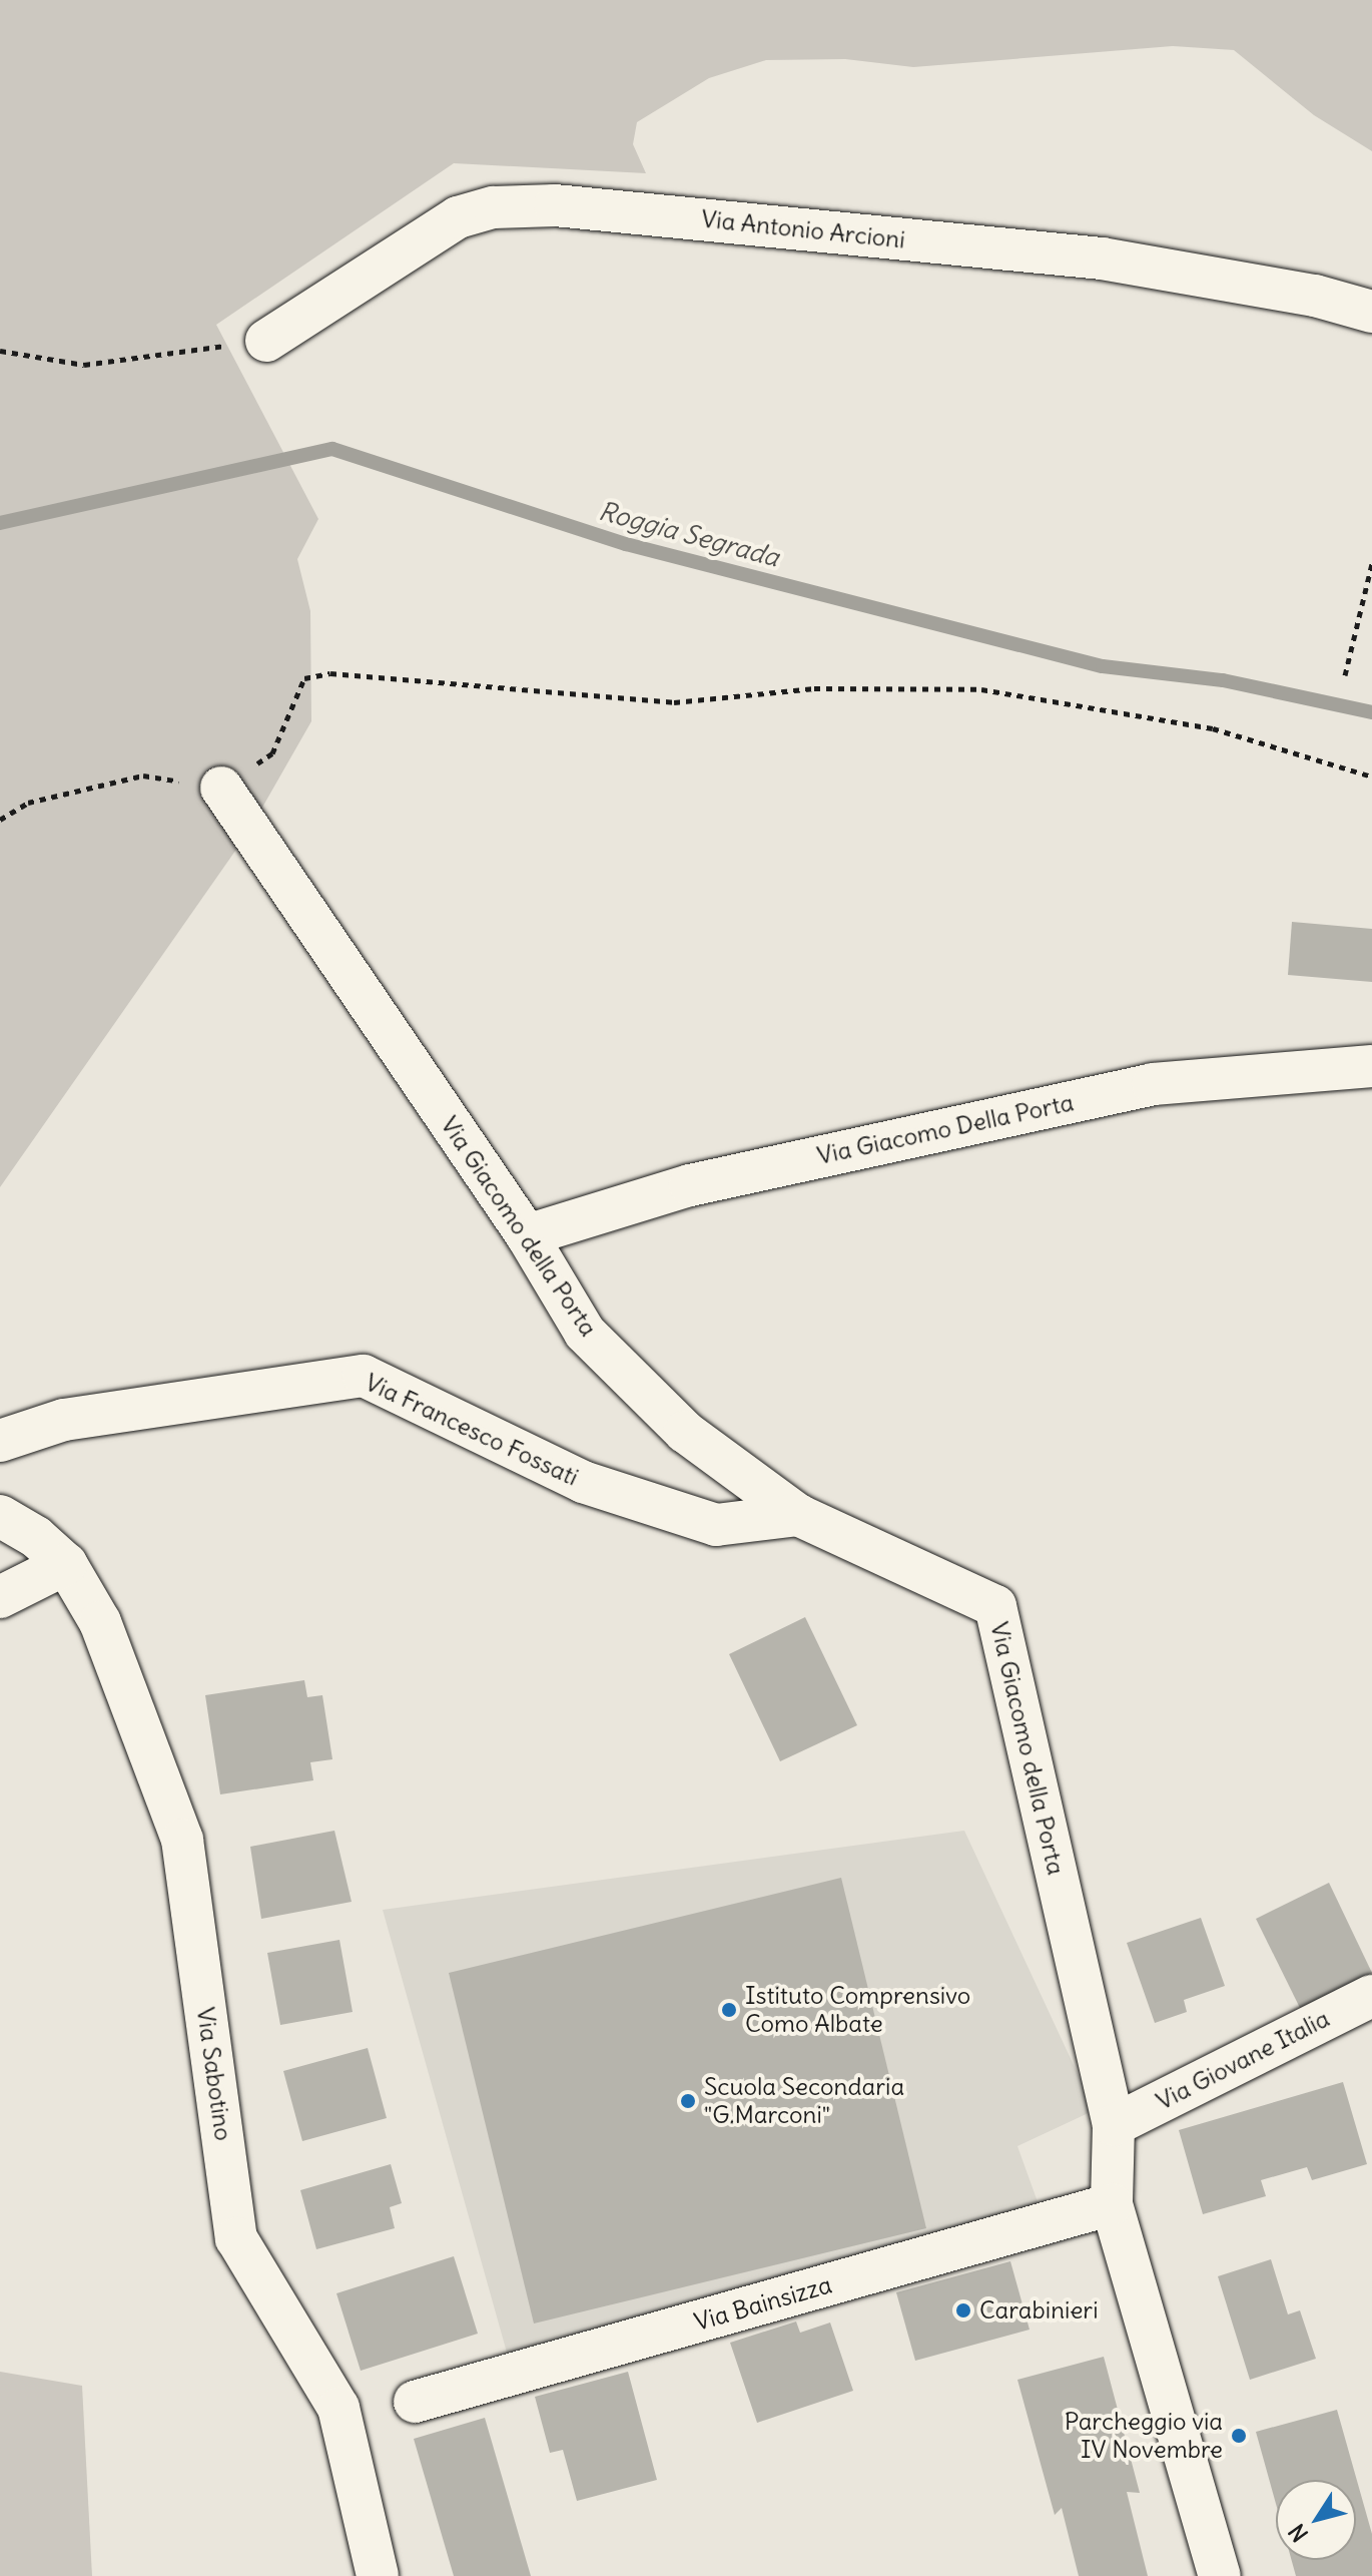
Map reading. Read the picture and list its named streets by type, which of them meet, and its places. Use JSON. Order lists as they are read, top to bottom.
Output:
{
  "streets": {
    "street": [
      "Via Antonio Arcioni",
      "Via Giacomo Della Porta",
      "Via Giacomo della Porta",
      "Via Francesco Fossati",
      "Via Giovane Italia",
      "Via Sabotino",
      "Via Bainsizza"
    ]
  },
  "crossings": [
    ["Via Giacomo Della Porta", "Via Giacomo della Porta"],
    ["Via Giacomo della Porta", "Via Francesco Fossati"],
    ["Via Giacomo della Porta", "Via Giovane Italia"]
  ],
  "water": ["Roggia Segrada"],
  "places": [
    "Istituto Comprensivo Como Albate",
    "Scuola Secondaria \"G.Marconi\"",
    "Carabinieri",
    "Parcheggio via IV Novembre"
  ],
  "north": "bottom left"
}
